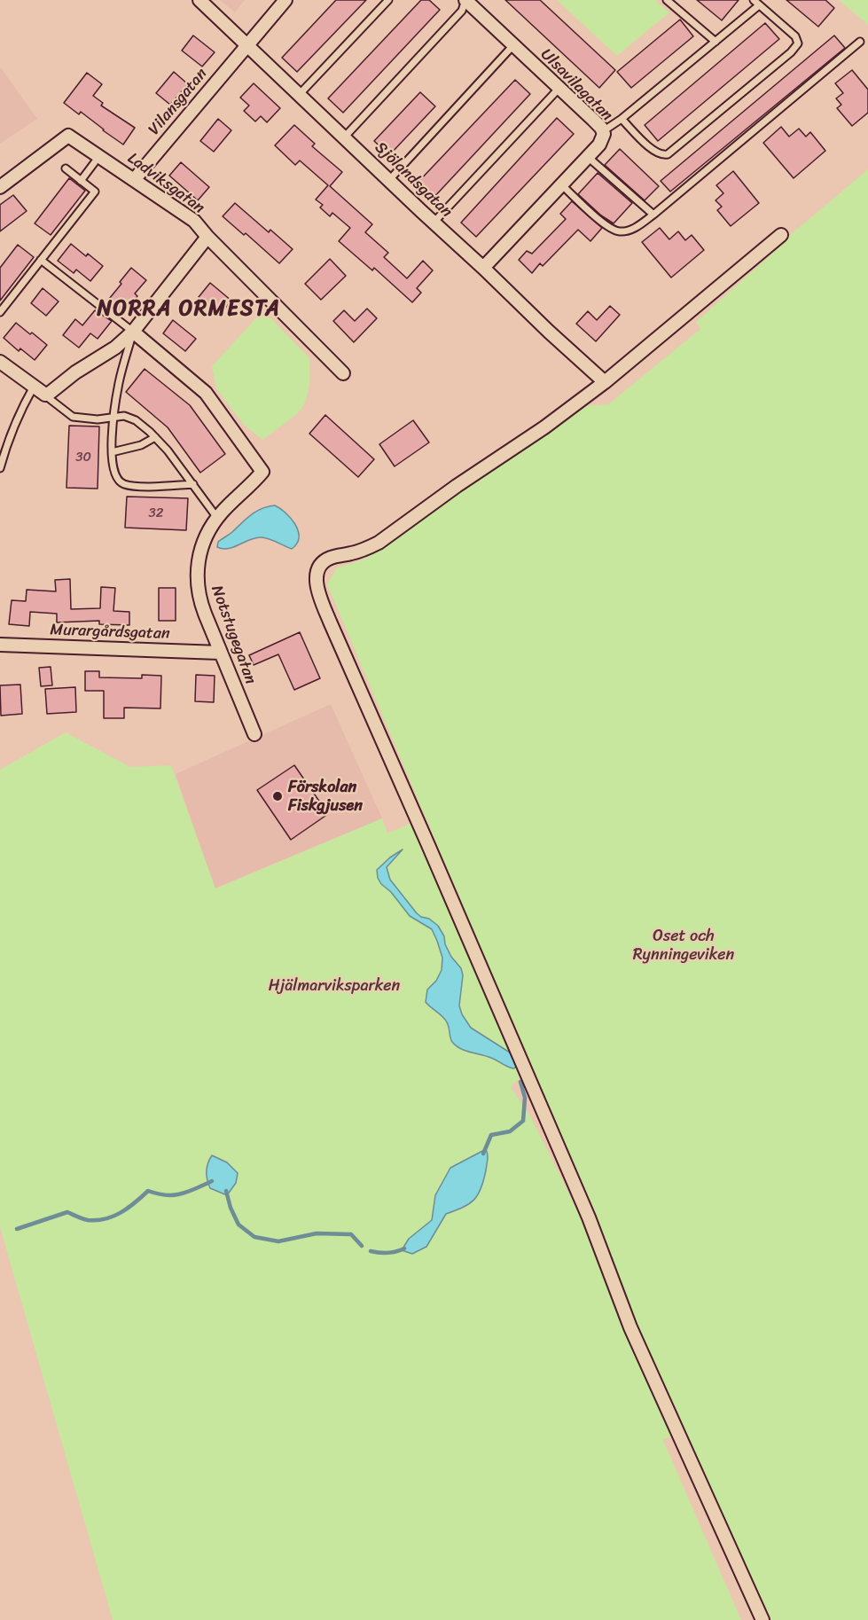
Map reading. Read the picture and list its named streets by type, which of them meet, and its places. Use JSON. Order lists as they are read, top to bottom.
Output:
{
  "streets": {
    "street": [
      "Ulsavilagatan",
      "Vilansgatan",
      "Sjölandsgatan",
      "Ladviksgatan",
      "Murargårdsgatan",
      "Notstugegatan"
    ]
  },
  "crossings": [
    ["Ulsavilagatan", "Sjölandsgatan"],
    ["Vilansgatan", "Sjölandsgatan"],
    ["Vilansgatan", "Ladviksgatan"],
    ["Murargårdsgatan", "Notstugegatan"]
  ],
  "districts": ["NORRA ORMESTA"],
  "parks": ["Oset och Rynningeviken", "Hjälmarviksparken"],
  "places": ["Förskolan Fiskgjusen"],
  "house_numbers": ["30", "32"]
}
